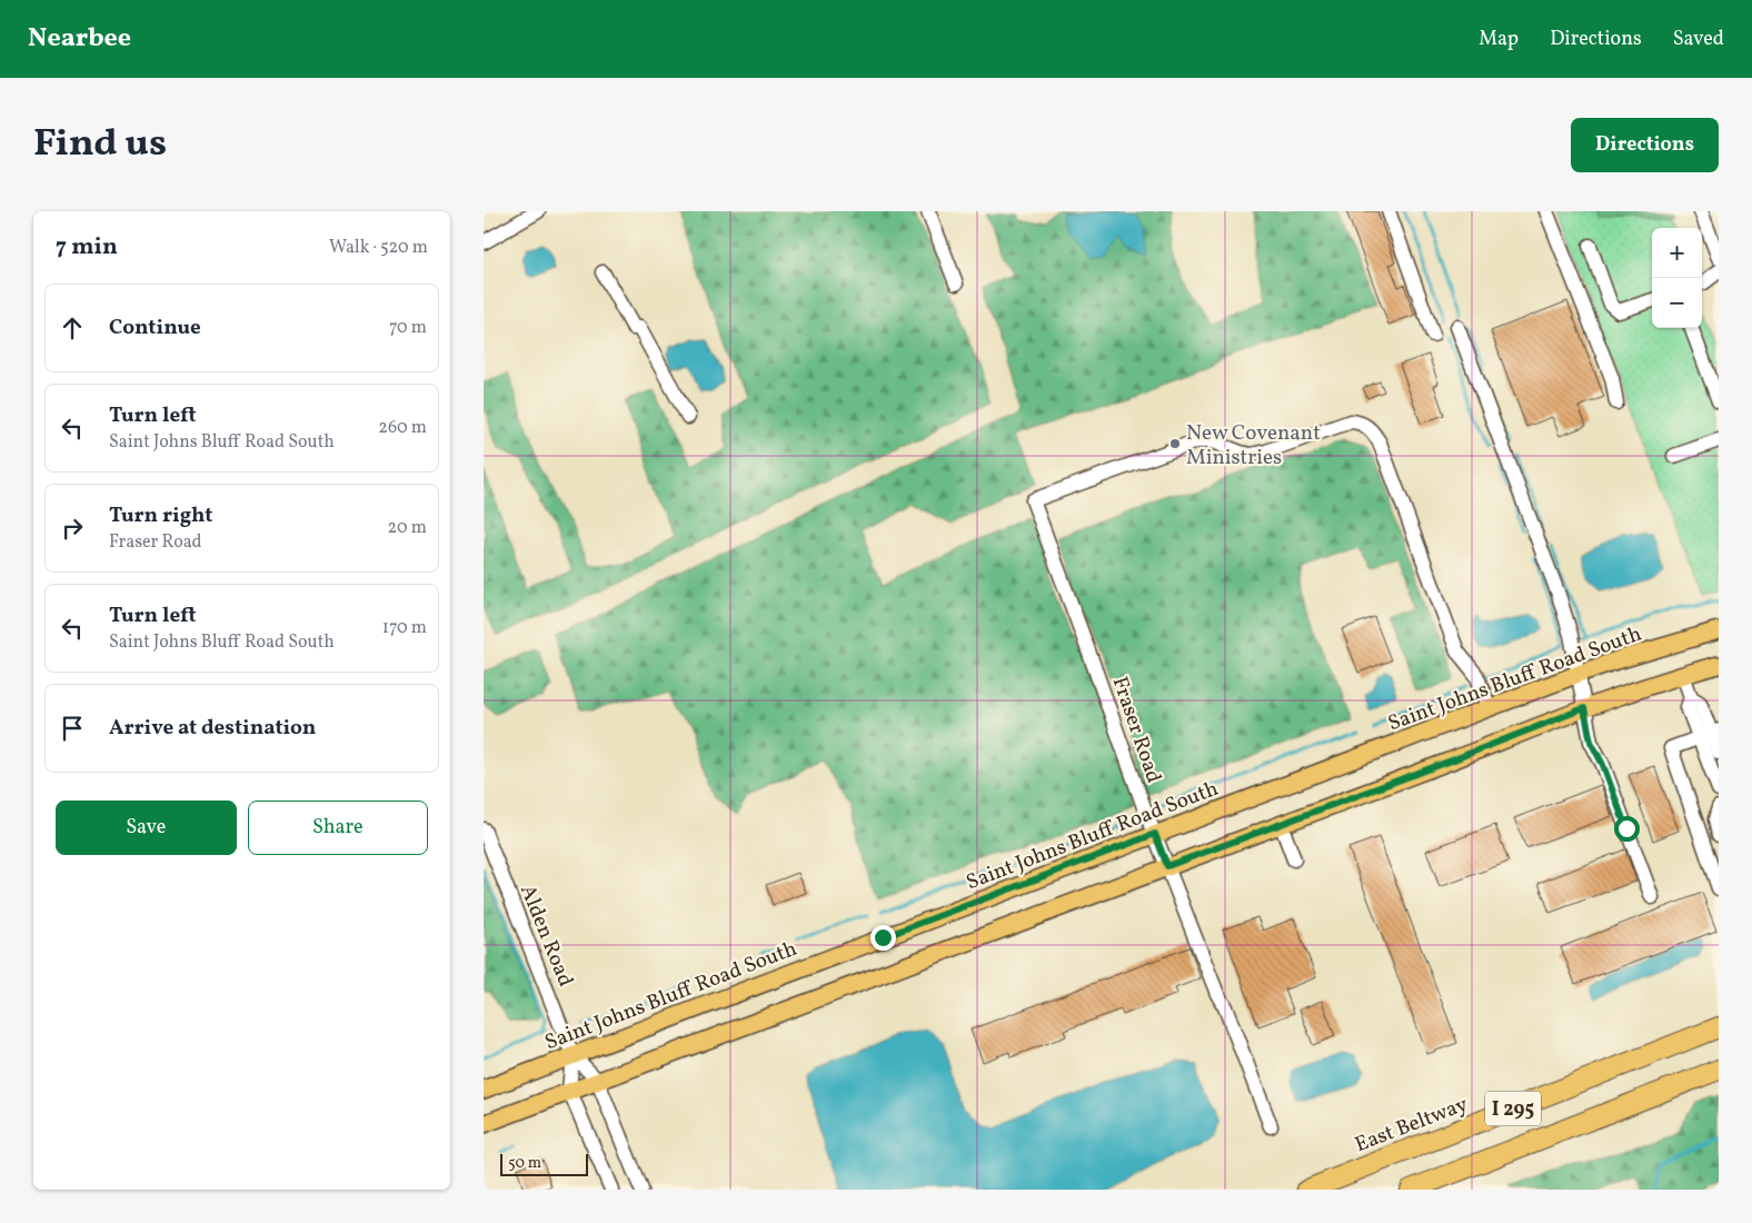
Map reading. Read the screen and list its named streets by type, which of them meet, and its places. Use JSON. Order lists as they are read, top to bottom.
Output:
{
  "streets": {
    "highway": ["I 295", "East Beltway"],
    "main road": ["Saint Johns Bluff Road South"],
    "street": ["Fraser Road", "Alden Road"]
  },
  "crossings": [
    ["Saint Johns Bluff Road South", "Fraser Road"],
    ["Saint Johns Bluff Road South", "Alden Road"]
  ],
  "places": ["New Covenant Ministries"],
  "scale_bar": "50 m",
  "page": {
    "header": "Nearbee",
    "nav": ["Map", "Directions", "Saved"],
    "title": "Find us",
    "buttons": [
      "Directions",
      ["Save", "Share"]
    ],
    "heading": ["7 min", "Walk · 520 m"],
    "map_buttons": ["+", "−"],
    "list": [
      ["Continue", "70 m"],
      ["Turn left", "Saint Johns Bluff Road South", "260 m"],
      ["Turn right", "Fraser Road", "20 m"],
      ["Turn left", "Saint Johns Bluff Road South", "170 m"],
      "Arrive at destination"
    ],
    "scale": "50 m"
  }
}
